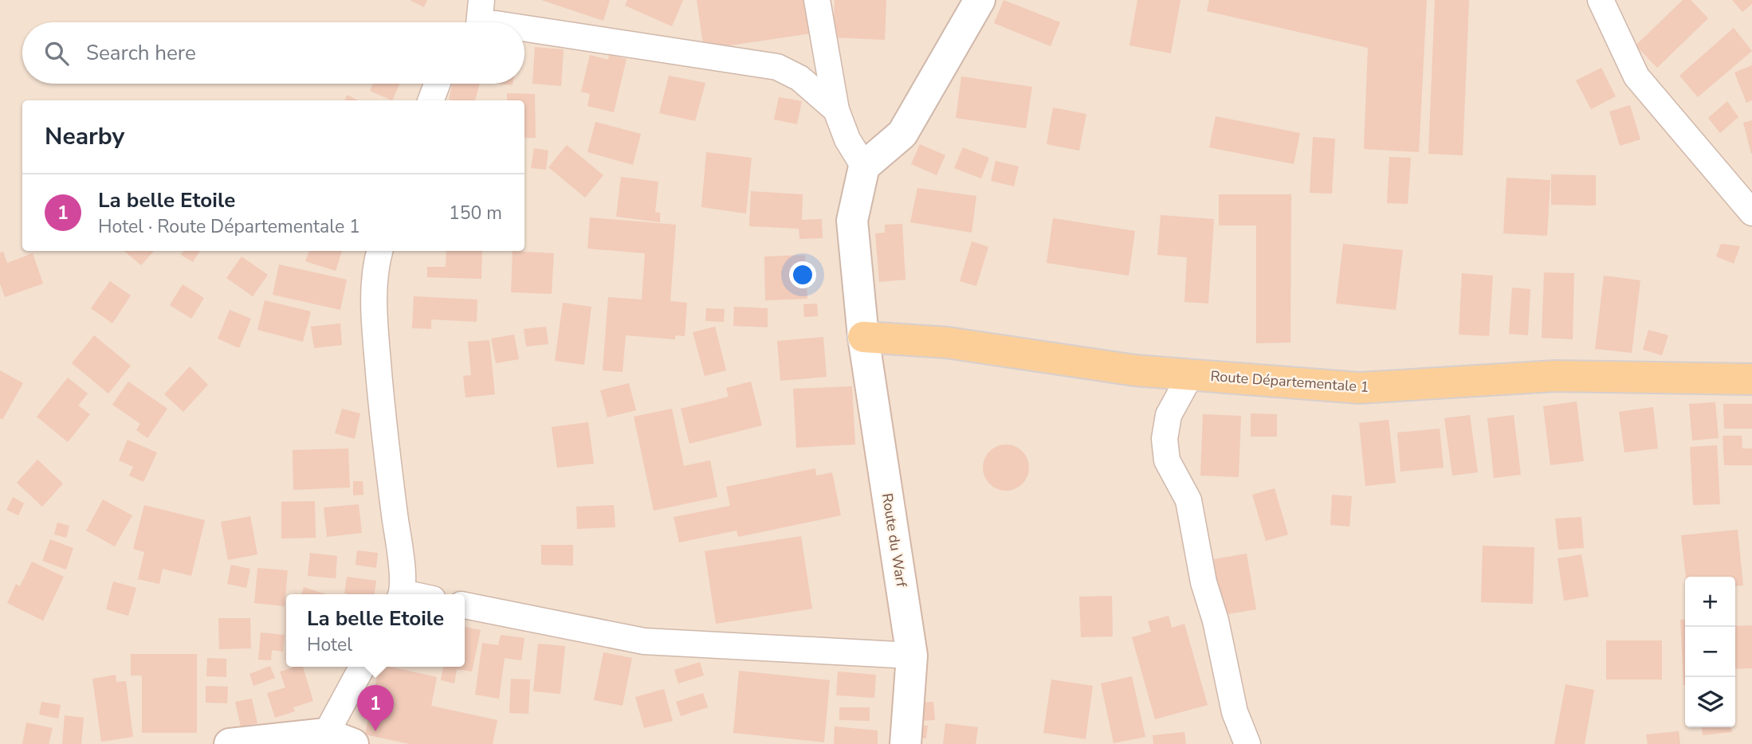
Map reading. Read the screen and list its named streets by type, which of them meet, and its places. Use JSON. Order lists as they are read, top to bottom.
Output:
{
  "streets": {
    "main road": ["Route Départementale 1", "Route du Warf"]
  },
  "crossings": [
    ["Route Départementale 1", "Route du Warf"]
  ],
  "page": {
    "search": "Search here",
    "heading": "Nearby",
    "list": [
      {
        "mark": "1",
        "name": "La belle Etoile",
        "note": "Hotel · Route Départementale 1",
        "value": "150 m"
      }
    ],
    "map_buttons": ["+", "−"],
    "popup": ["La belle Etoile", "Hotel"],
    "pins": "1"
  }
}
